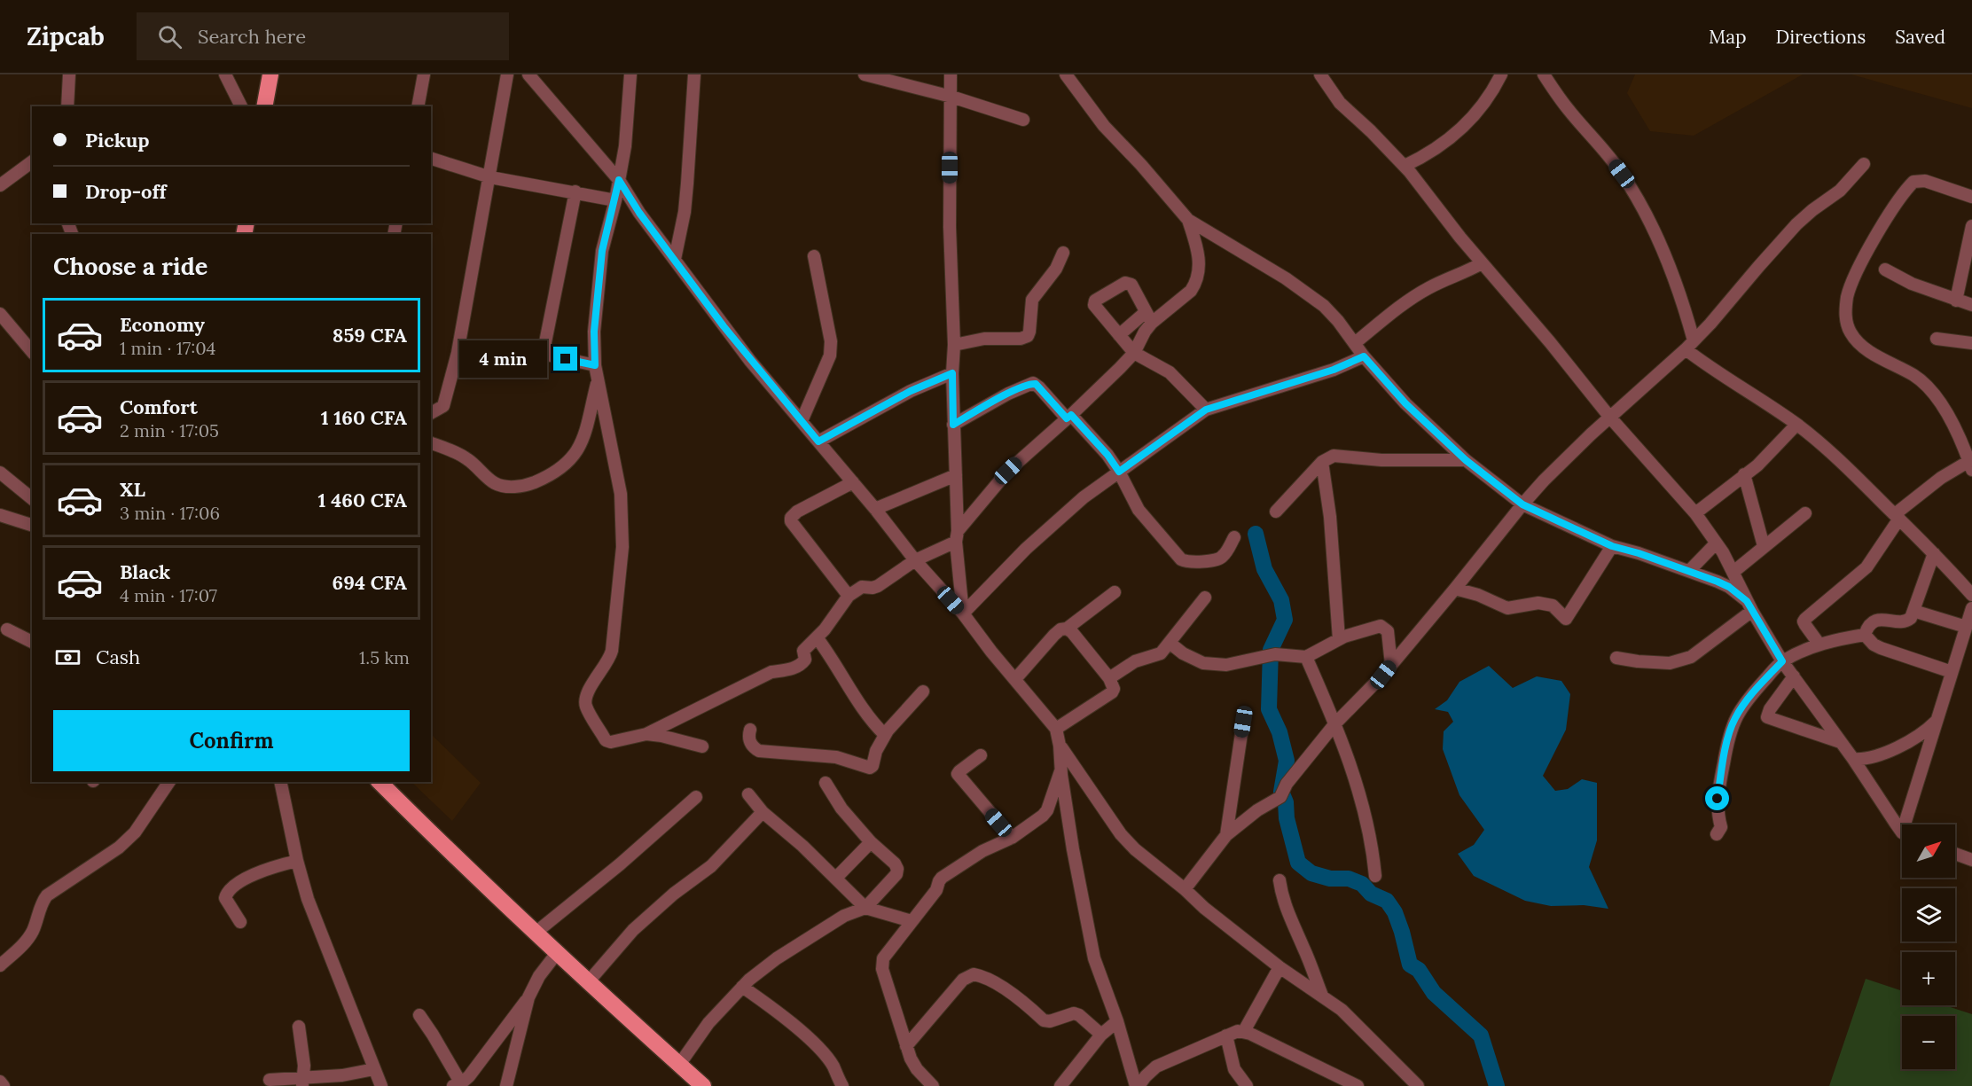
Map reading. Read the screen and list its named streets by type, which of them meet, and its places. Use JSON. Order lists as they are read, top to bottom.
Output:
{
  "north": "top right",
  "page": {
    "header": "Zipcab",
    "search": "Search here",
    "nav": ["Map", "Directions", "Saved"],
    "banner": ["Pickup", "Drop-off"],
    "heading": "Choose a ride",
    "list": [
      {
        "name": "Economy",
        "note": "1 min · 17:04",
        "value": "859 CFA"
      },
      {
        "name": "Comfort",
        "note": "2 min · 17:05",
        "value": "1 160 CFA"
      },
      {
        "name": "XL",
        "note": "3 min · 17:06",
        "value": "1 460 CFA"
      },
      {
        "name": "Black",
        "note": "4 min · 17:07",
        "value": "694 CFA"
      }
    ],
    "bubble": "4 min",
    "pay": ["Cash", "1.5 km"],
    "buttons": "Confirm",
    "map_buttons": ["+", "−"]
  }
}
